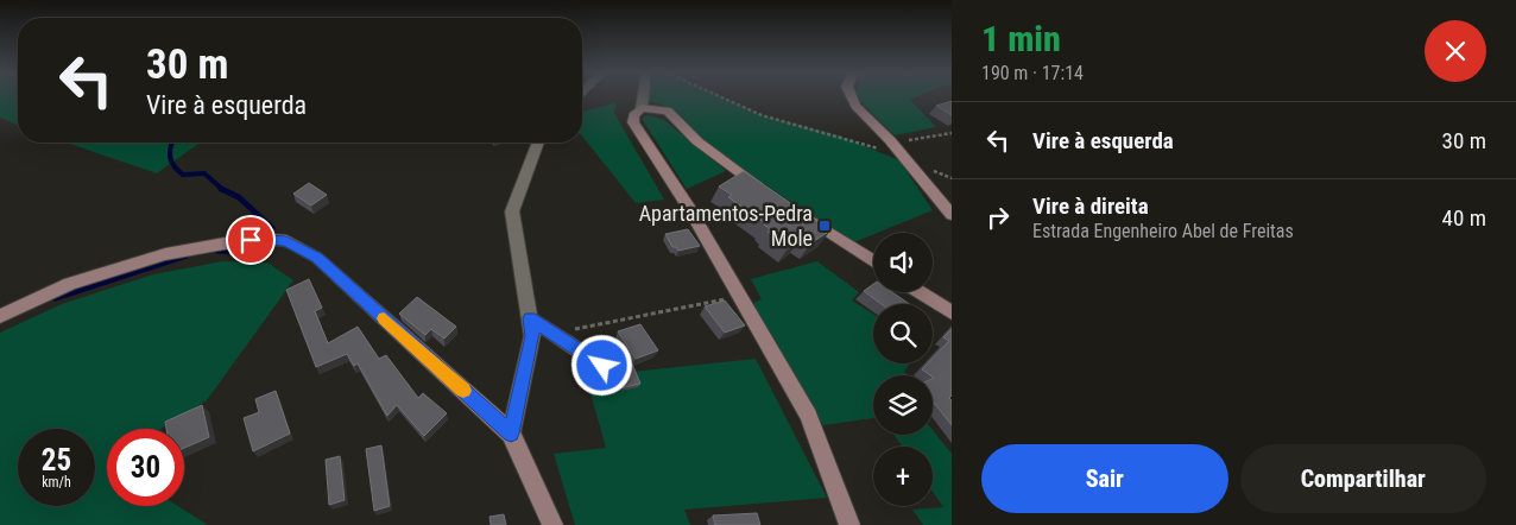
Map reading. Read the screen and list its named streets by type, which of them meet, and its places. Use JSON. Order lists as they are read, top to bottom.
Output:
{
  "places": {
    "transit": ["Apartamentos-Pedra Mole"]
  },
  "page": {
    "heading": ["1 min", "190 m · 17:14"],
    "turn": ["30 m", "Vire à esquerda"],
    "list": [
      {
        "name": "Vire à esquerda",
        "value": "30 m"
      },
      {
        "name": "Vire à direita",
        "note": "Estrada Engenheiro Abel de Freitas",
        "value": "40 m"
      }
    ],
    "map_buttons": "+",
    "speed": "25 km/h",
    "limit": "30",
    "buttons": ["Sair", "Compartilhar"]
  }
}
